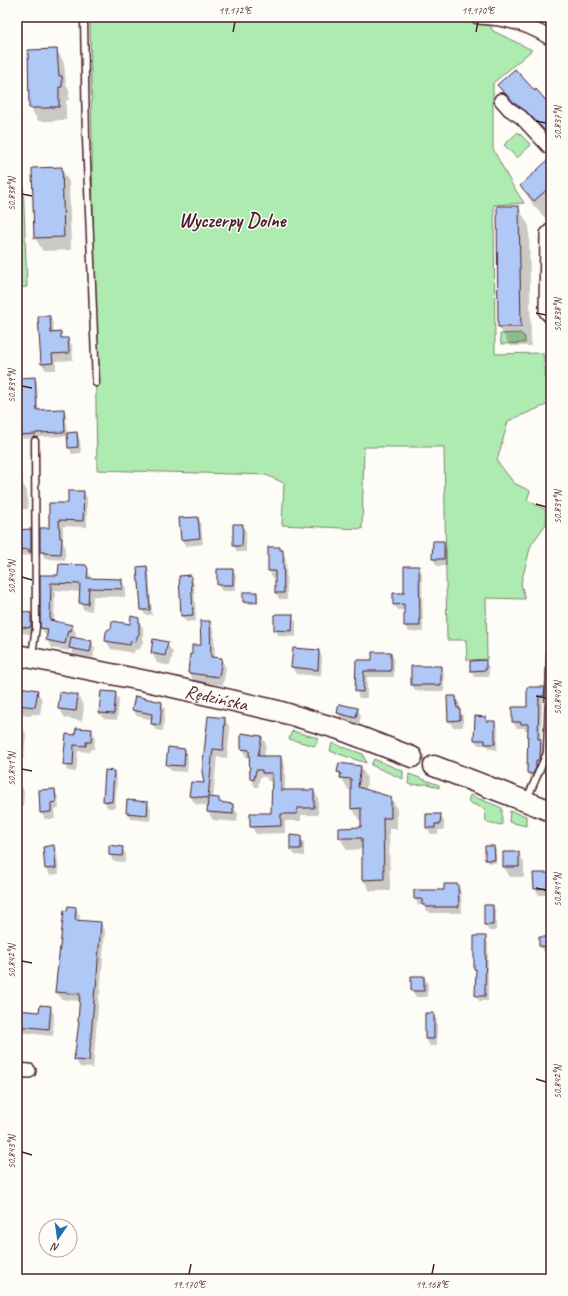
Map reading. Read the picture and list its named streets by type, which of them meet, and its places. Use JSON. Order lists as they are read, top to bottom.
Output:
{
  "streets": {
    "main road": ["Rędzińska"]
  },
  "districts": ["Wyczerpy Dolne"],
  "north": "bottom",
  "coordinates": [
    "19.172°E",
    "19.170°E",
    "50.837°N",
    "50.838°N",
    "50.839°N",
    "50.840°N",
    "50.841°N",
    "50.842°N",
    "50.843°N",
    "19.168°E"
  ]
}
